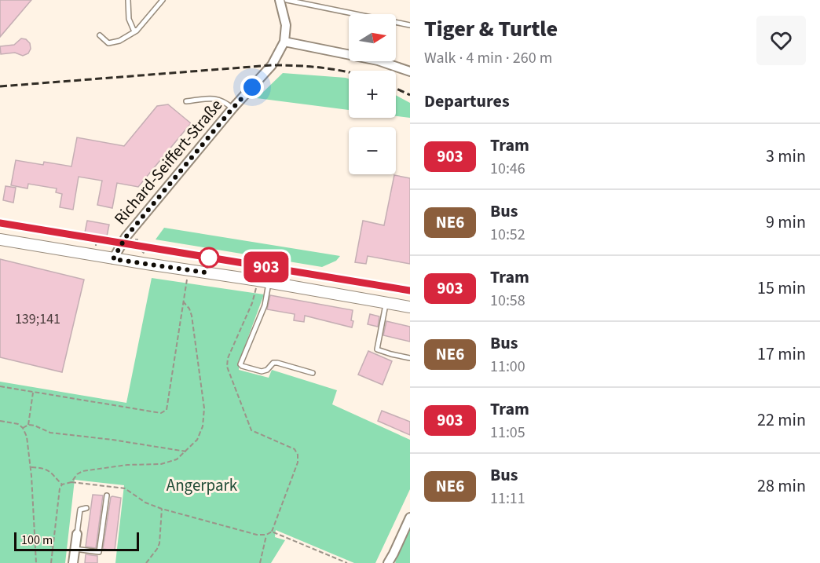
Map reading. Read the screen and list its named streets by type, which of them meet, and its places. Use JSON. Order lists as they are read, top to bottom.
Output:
{
  "streets": {
    "street": ["Richard-Seiffert-Straße"]
  },
  "parks": ["Angerpark"],
  "lines": ["tram line 903"],
  "house_numbers": ["139;141"],
  "scale_bar": "100 m",
  "north": "right",
  "page": {
    "on_map": "903",
    "heading": [
      ["Tiger & Turtle", "Walk · 4 min · 260 m"],
      "Departures"
    ],
    "map_buttons": ["+", "−"],
    "list": [
      {
        "mark": "903",
        "name": "Tram",
        "note": "10:46",
        "value": "3 min"
      },
      {
        "mark": "NE6",
        "name": "Bus",
        "note": "10:52",
        "value": "9 min"
      },
      {
        "mark": "903",
        "name": "Tram",
        "note": "10:58",
        "value": "15 min"
      },
      {
        "mark": "NE6",
        "name": "Bus",
        "note": "11:00",
        "value": "17 min"
      },
      {
        "mark": "903",
        "name": "Tram",
        "note": "11:05",
        "value": "22 min"
      },
      {
        "mark": "NE6",
        "name": "Bus",
        "note": "11:11",
        "value": "28 min"
      }
    ],
    "scale": "100 m"
  }
}
